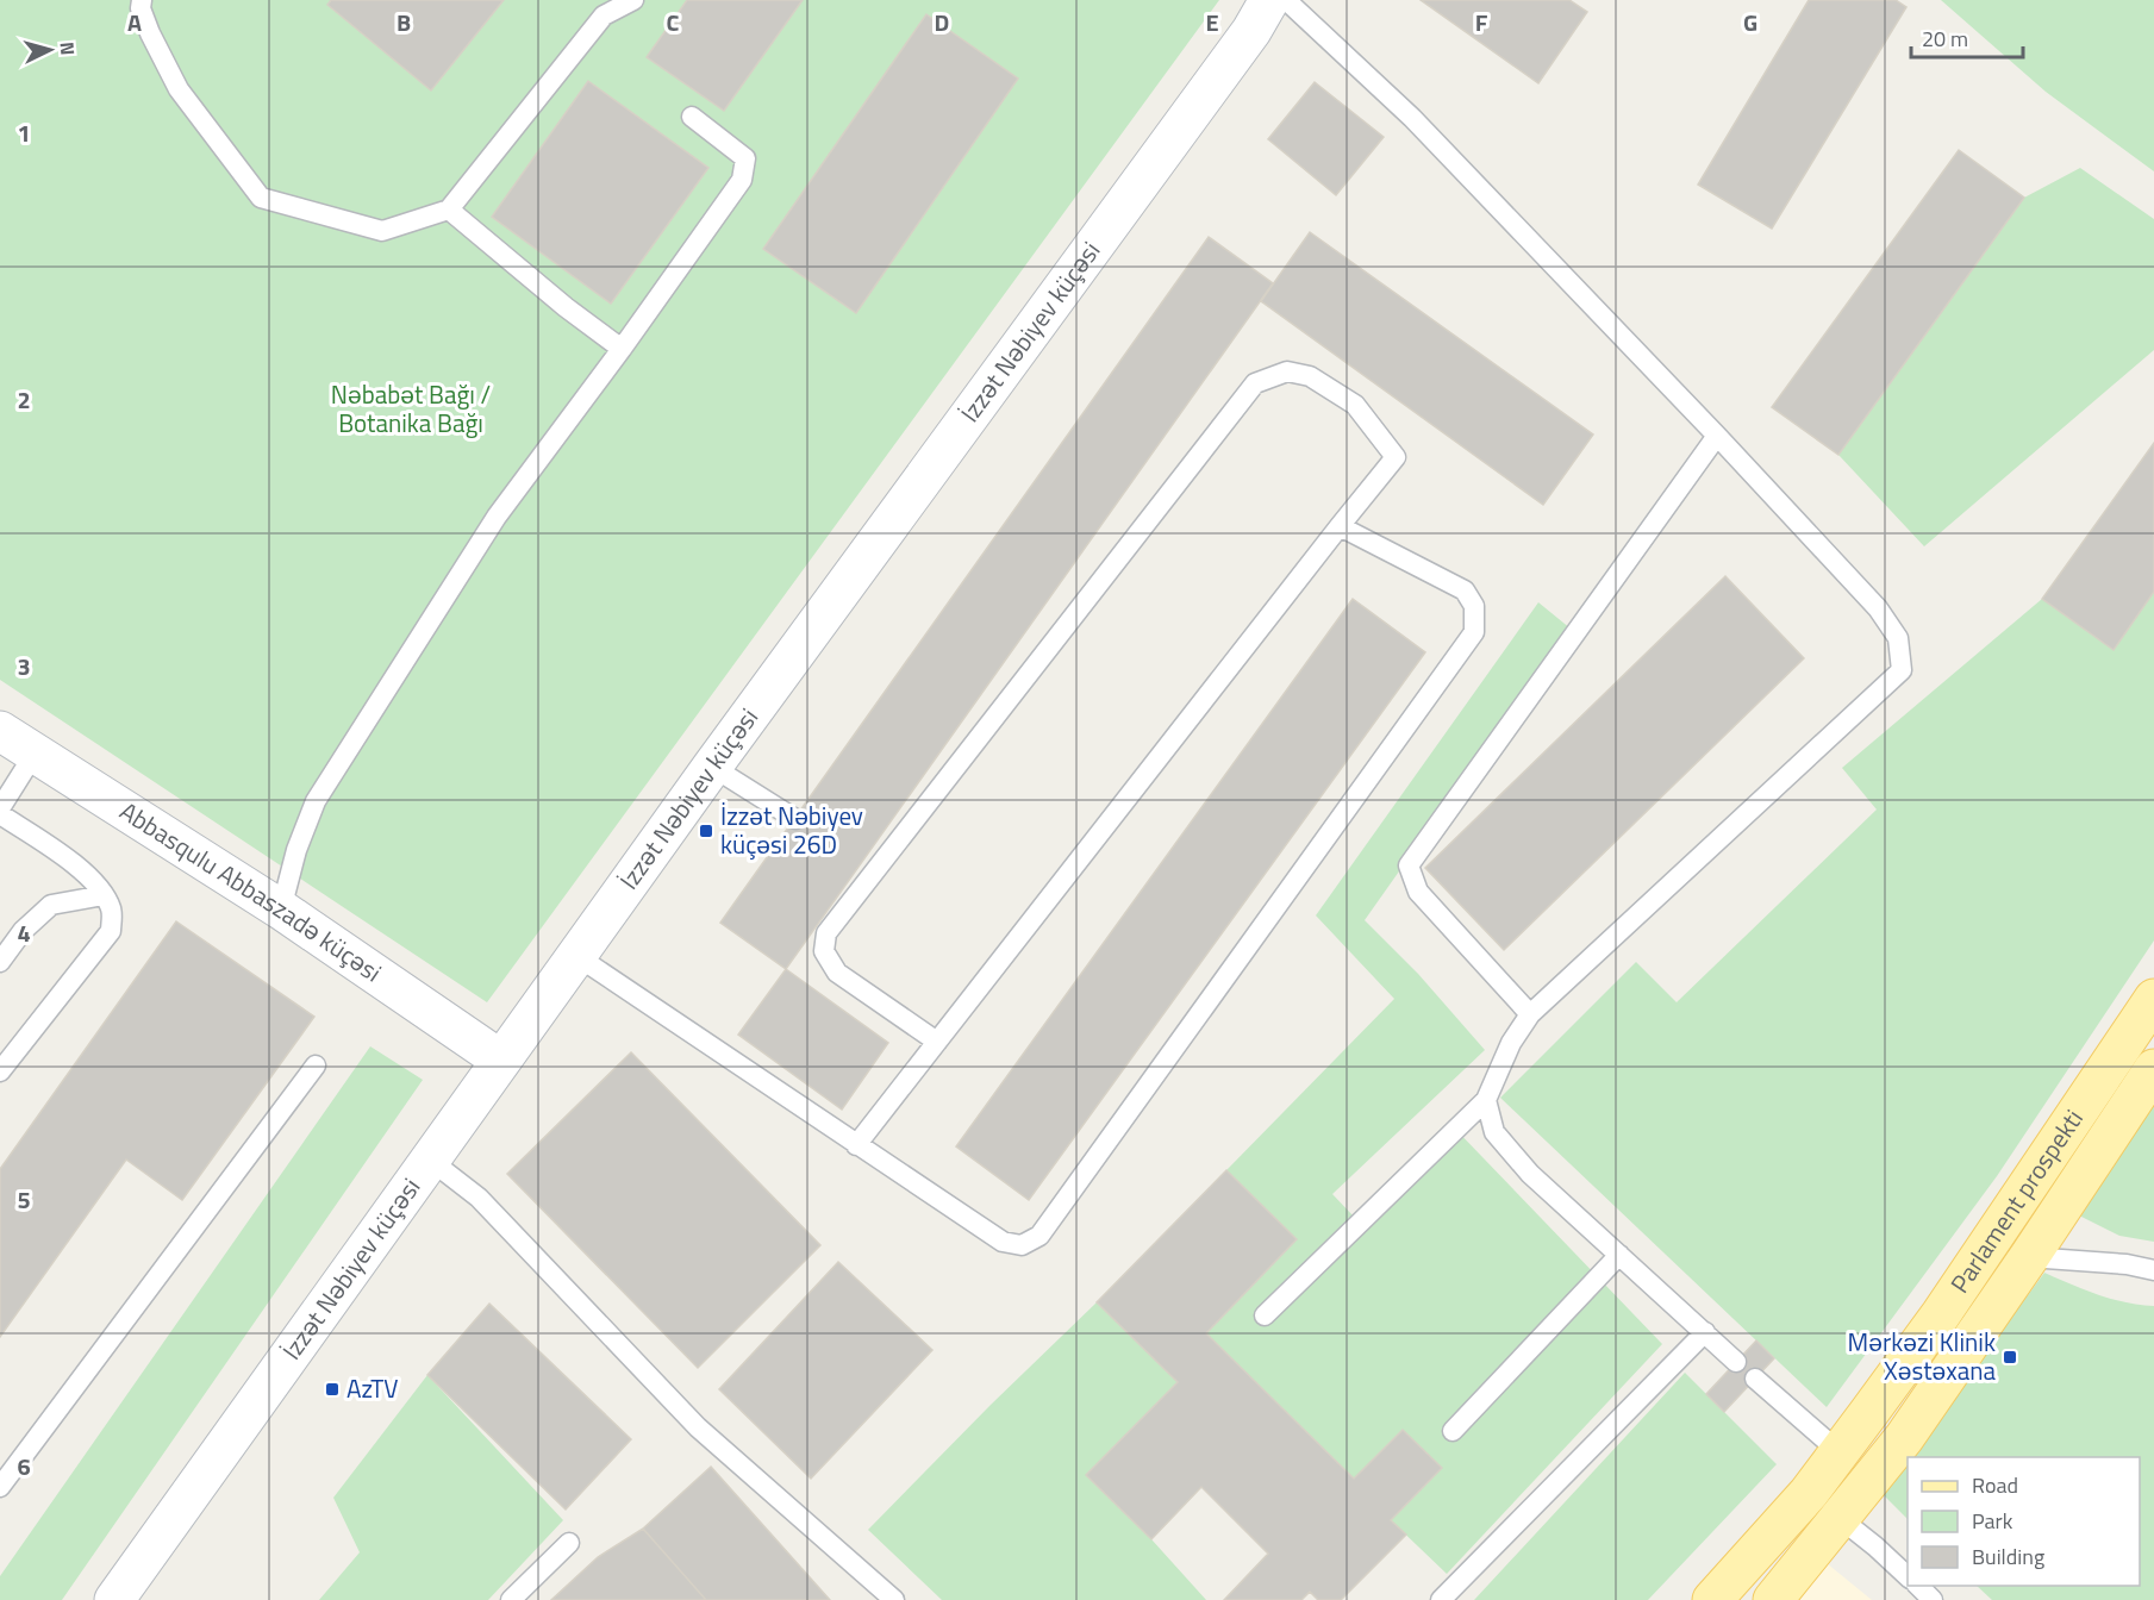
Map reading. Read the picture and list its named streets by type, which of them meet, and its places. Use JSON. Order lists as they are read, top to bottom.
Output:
{
  "streets": {
    "main road": ["İzzət Nəbiyev küçəsi", "Abbasqulu Abbaszadə küçəsi", "Parlament prospekti"]
  },
  "crossings": [
    ["İzzət Nəbiyev küçəsi", "Abbasqulu Abbaszadə küçəsi"]
  ],
  "parks": ["Nəbabət Bağı / Botanika Bağı"],
  "places": {
    "transit": ["İzzət Nəbiyev küçəsi 26D", "Mərkəzi Klinik Xəstəxana", "AzTV"]
  },
  "legend": ["Road", "Park", "Building"],
  "scale_bar": "20 m",
  "north": "right",
  "grid": {
    "columns": [
      "A",
      "B",
      "C",
      "D",
      "E",
      "F",
      "G"
    ],
    "rows": [
      "1",
      "2",
      "3",
      "4",
      "5",
      "6"
    ]
  }
}
